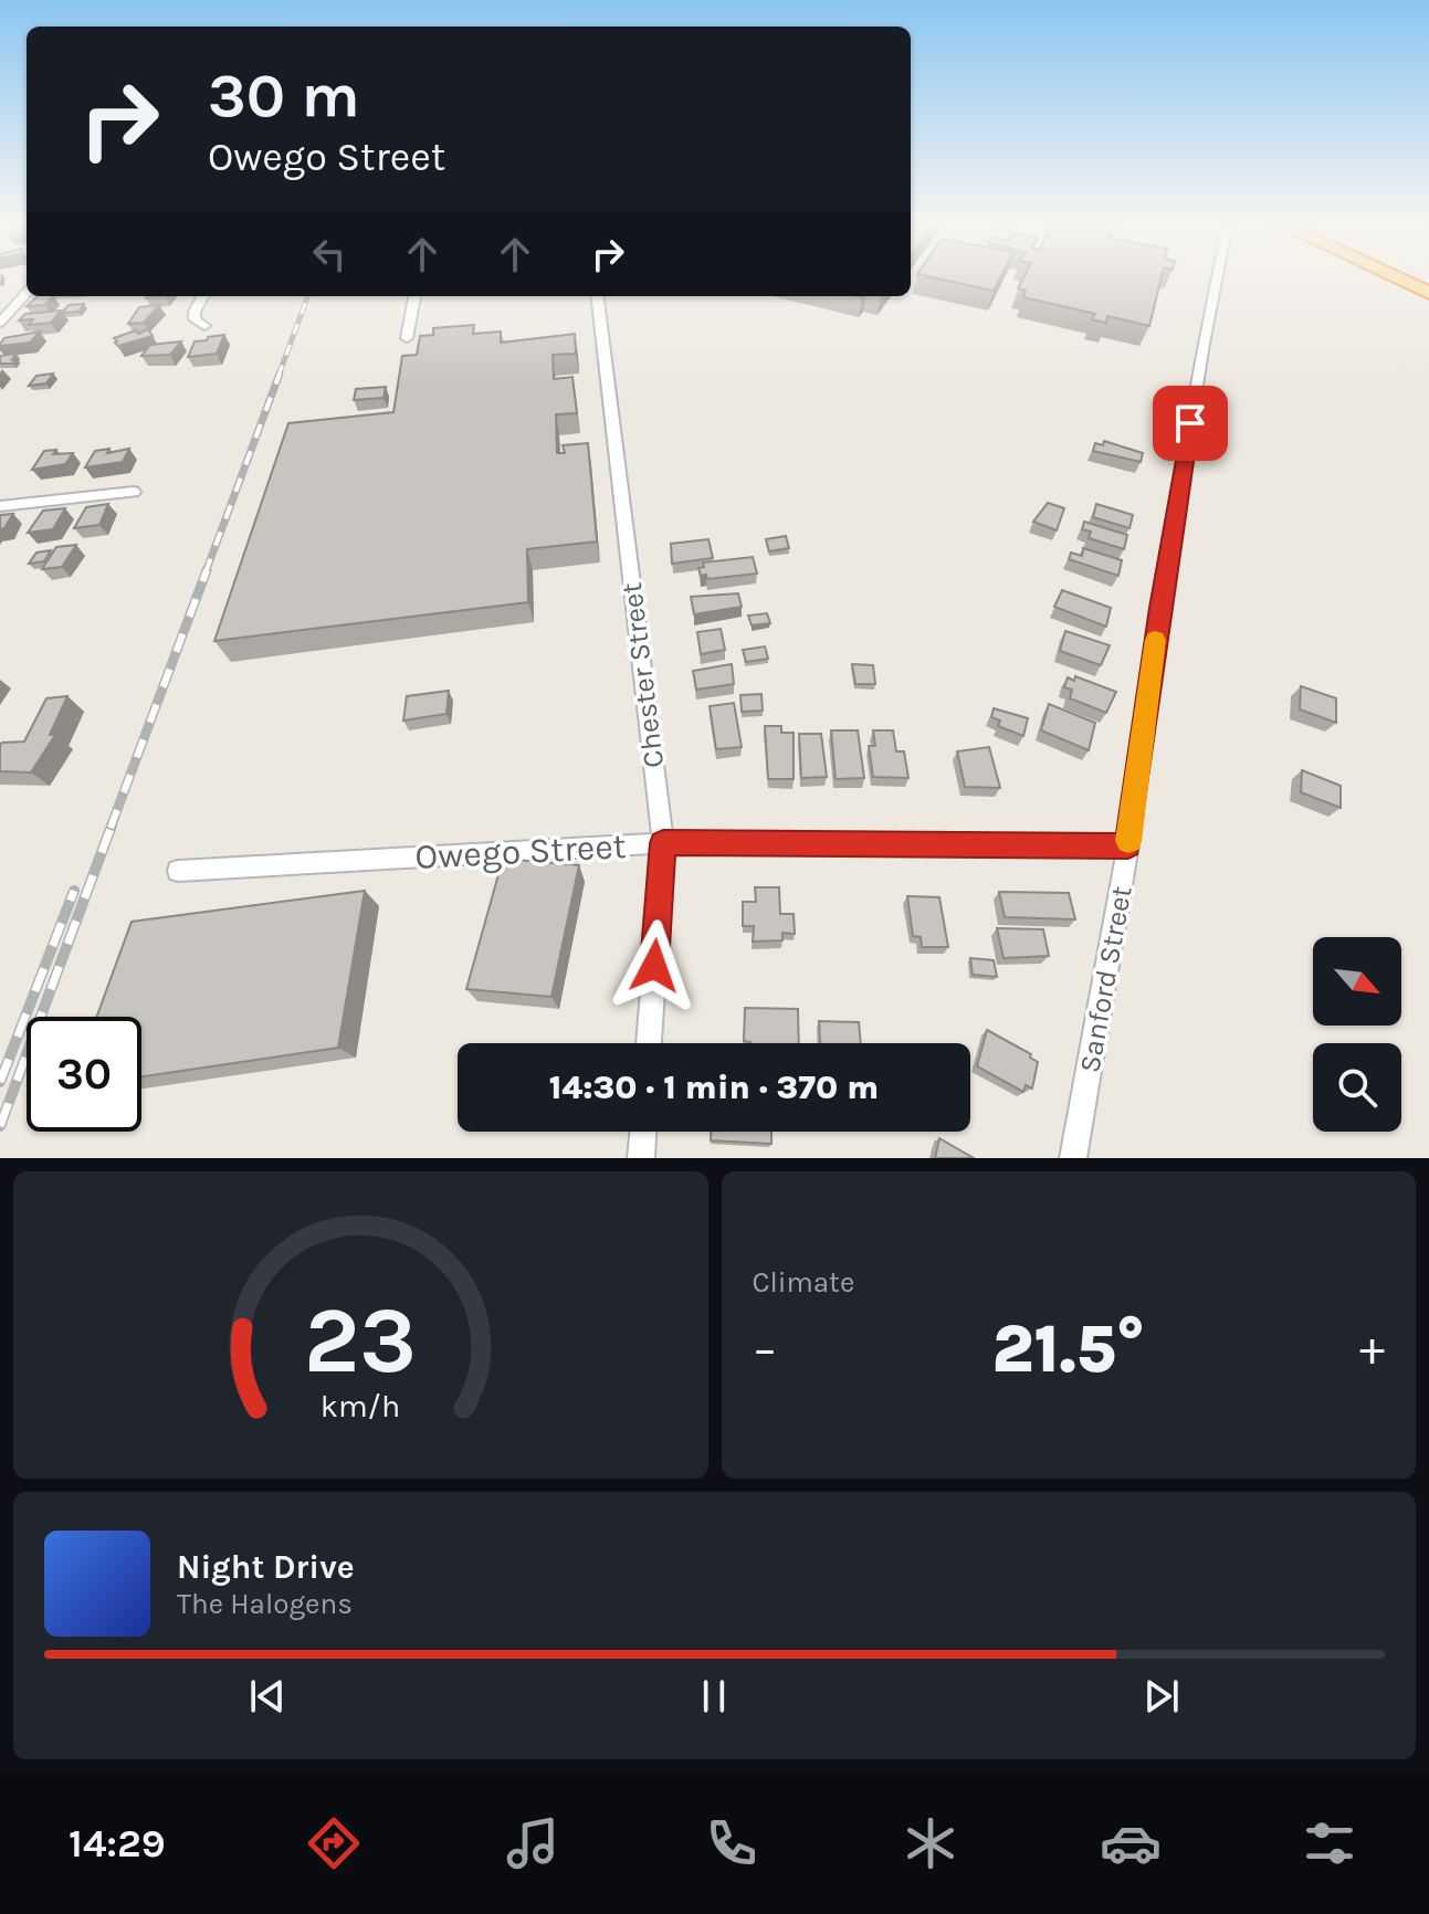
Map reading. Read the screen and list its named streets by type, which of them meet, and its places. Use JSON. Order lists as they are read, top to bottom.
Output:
{
  "streets": {
    "street": ["Chester Street", "Owego Street", "Sanford Street"]
  },
  "crossings": [
    ["Chester Street", "Owego Street"],
    ["Owego Street", "Sanford Street"]
  ],
  "north": "bottom right",
  "page": {
    "turn": ["30 m", "Owego Street"],
    "limit": "30",
    "trip": "14:30 · 1 min · 370 m",
    "tile": "Climate",
    "heat": ["−", "21.5°", "+"],
    "song": ["Night Drive", "The Halogens"],
    "tabs": "14:29",
    "gauge": ["23", "km/h"]
  }
}
